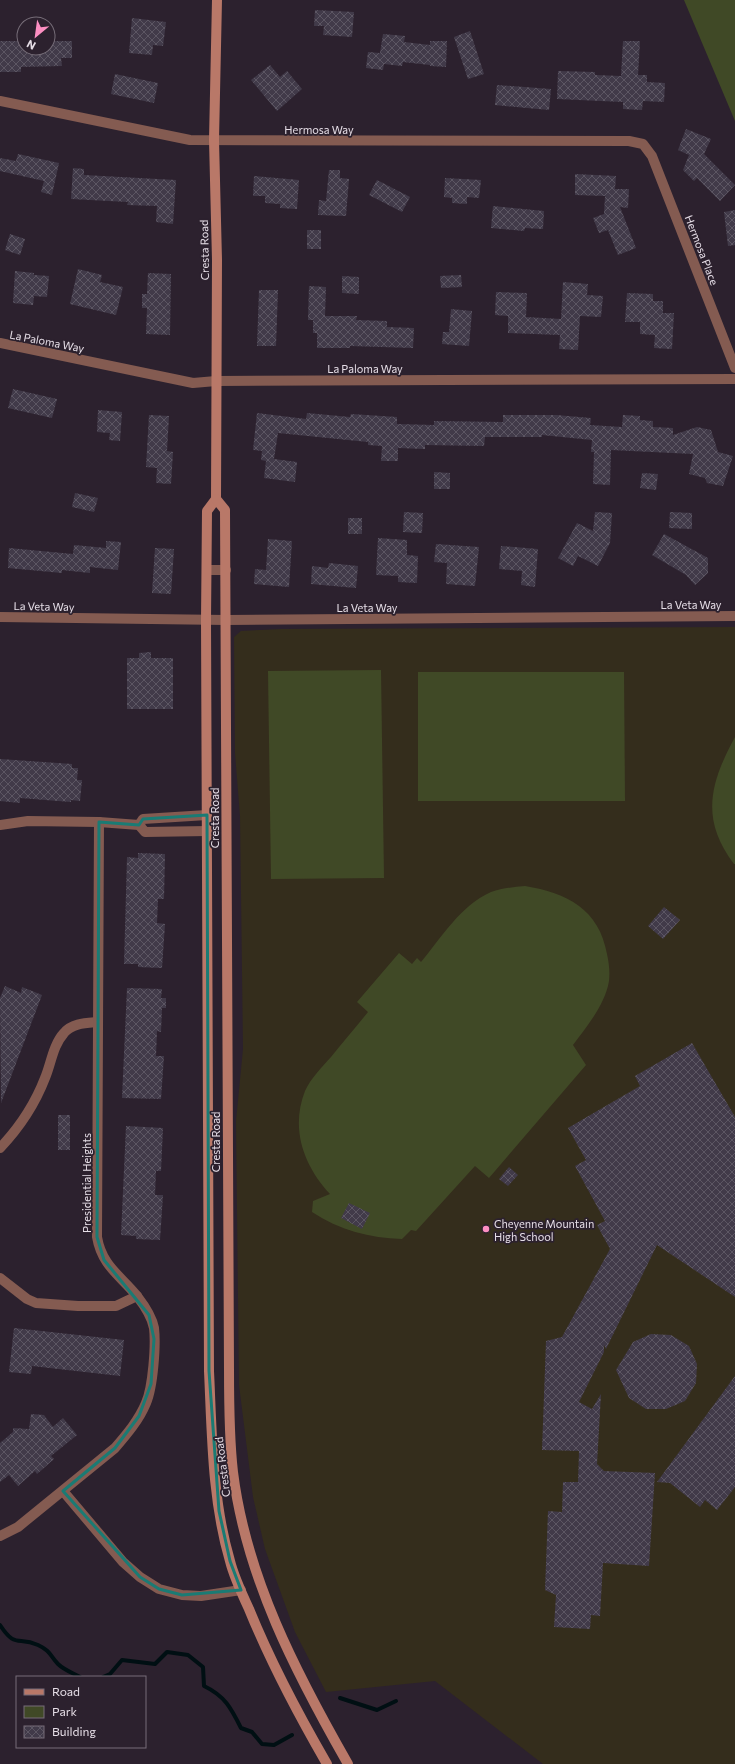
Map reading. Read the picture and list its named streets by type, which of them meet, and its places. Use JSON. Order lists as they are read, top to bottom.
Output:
{
  "streets": {
    "main road": ["Cresta Road"],
    "street": [
      "Hermosa Way",
      "Hermosa Place",
      "La Paloma Way",
      "La Veta Way",
      "Presidential Heights"
    ]
  },
  "crossings": [
    ["Hermosa Way", "Cresta Road"],
    ["Hermosa Way", "Hermosa Place"],
    ["Cresta Road", "La Paloma Way"],
    ["Cresta Road", "La Veta Way"]
  ],
  "places": ["Cheyenne Mountain High School"],
  "legend": ["Road", "Park", "Building"],
  "north": "bottom left"
}
